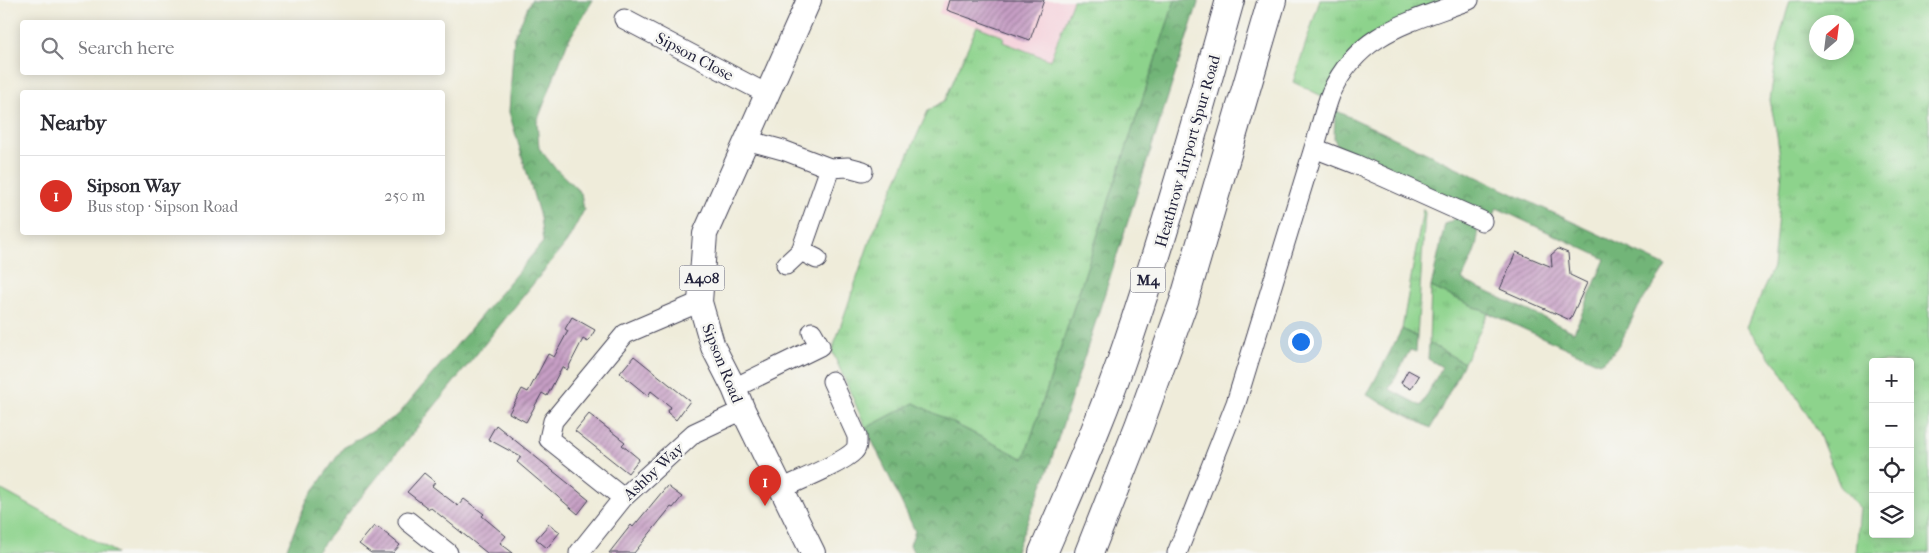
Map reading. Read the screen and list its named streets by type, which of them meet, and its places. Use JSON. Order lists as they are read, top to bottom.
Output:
{
  "streets": {
    "highway": ["Heathrow Airport Spur Road", "M4"],
    "main road": ["A408", "Sipson Road"],
    "street": ["Sipson Close", "Ashby Way"]
  },
  "crossings": [
    ["Sipson Close", "Sipson Road"],
    ["Sipson Road", "Ashby Way"]
  ],
  "north": "top right",
  "page": {
    "search": "Search here",
    "heading": "Nearby",
    "list": [
      {
        "mark": "1",
        "name": "Sipson Way",
        "note": "Bus stop · Sipson Road",
        "value": "250 m"
      }
    ],
    "map_buttons": ["+", "−"],
    "pins": "1"
  }
}
